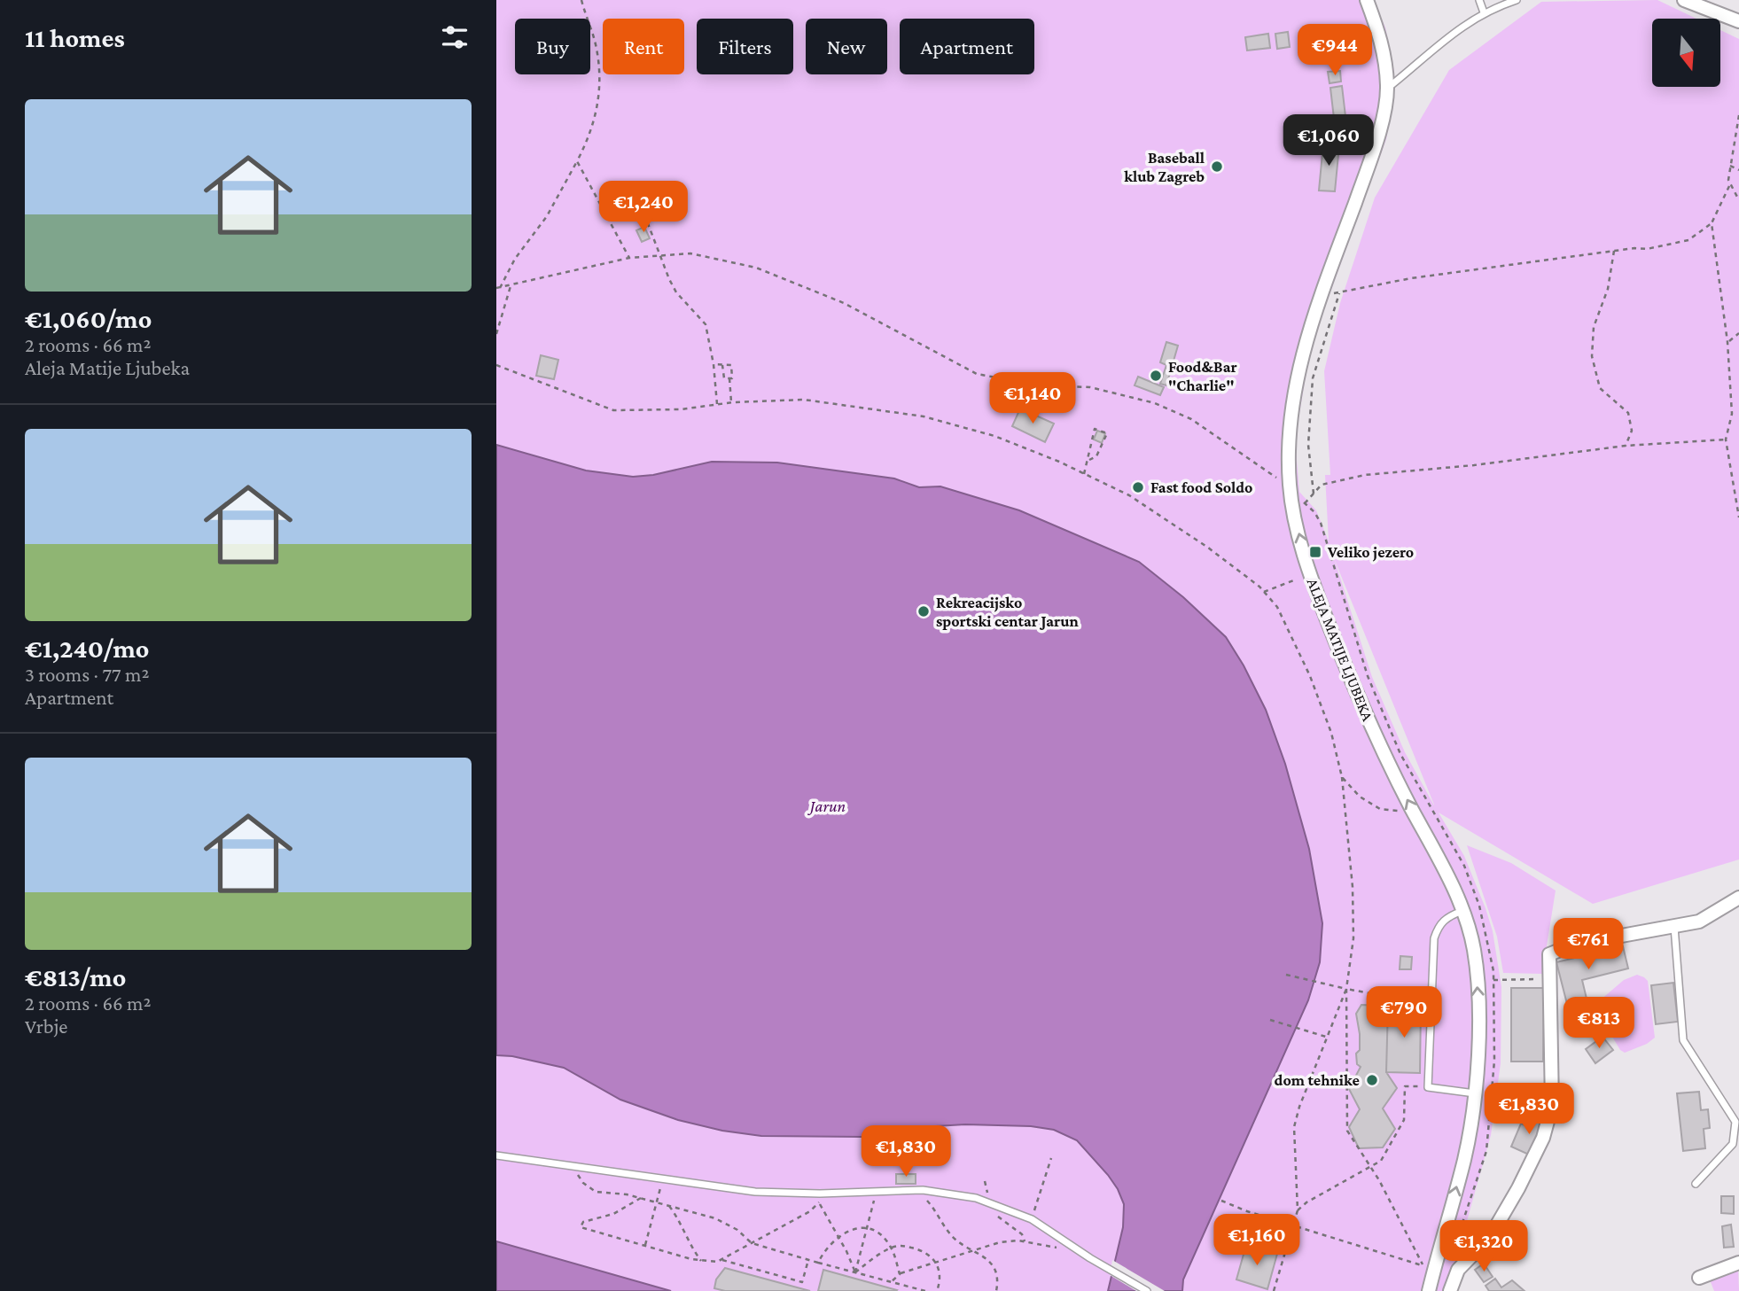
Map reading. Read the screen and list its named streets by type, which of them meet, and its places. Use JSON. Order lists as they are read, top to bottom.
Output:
{
  "streets": {
    "street": ["ALEJA MATIJE LJUBEKA"]
  },
  "one_way": ["ALEJA MATIJE LJUBEKA"],
  "water": ["Jarun"],
  "places": {
    "other": [
      "Baseball klub Zagreb",
      "Food&Bar \"Charlie\"",
      "Fast food Soldo",
      "Rekreacijsko sportski centar Jarun",
      "dom tehnike"
    ],
    "transit": ["Veliko jezero"]
  },
  "north": "bottom",
  "page": {
    "heading": "11 homes",
    "chip": [
      "Buy",
      "Rent",
      "Filters",
      "New",
      "Apartment"
    ],
    "price": [
      "€944",
      "€1,060",
      "€1,240",
      "€1,140",
      "€761",
      "€790",
      "€813",
      "€1,830",
      "€1,830",
      "€1,160",
      "€1,320"
    ],
    "list": [
      {
        "name": "€1,060/mo",
        "note": "2 rooms · 66 m² · Aleja Matije Ljubeka"
      },
      {
        "name": "€1,240/mo",
        "note": "3 rooms · 77 m² · Apartment"
      },
      {
        "name": "€813/mo",
        "note": "2 rooms · 66 m² · Vrbje"
      }
    ]
  }
}
